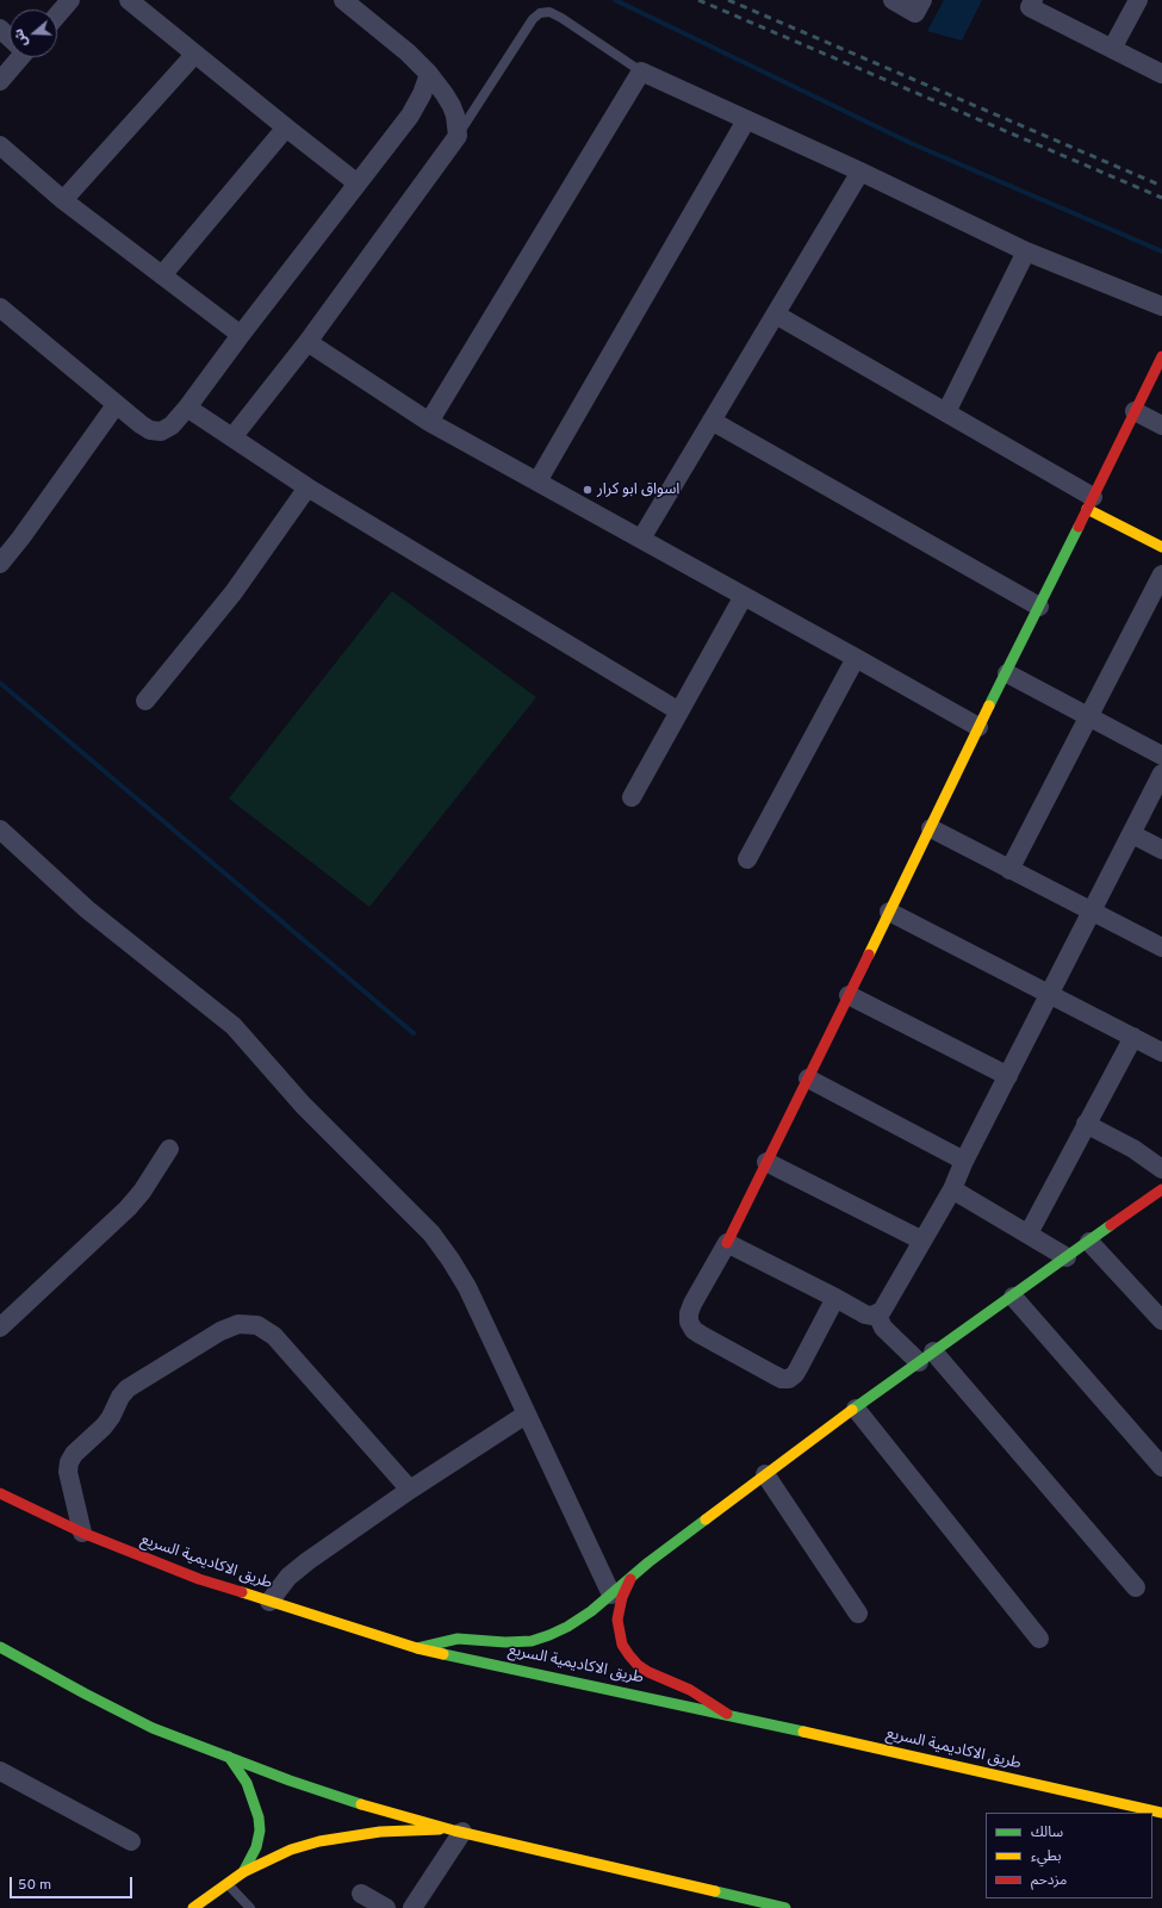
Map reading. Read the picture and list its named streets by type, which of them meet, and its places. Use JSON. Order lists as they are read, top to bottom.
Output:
{
  "streets": {
    "main road": ["طريق الاكاديمية السريع"]
  },
  "places": ["اسواق ابو كرار"],
  "legend": ["سالك", "بطيء", "مزدحم"],
  "scale_bar": "50 m",
  "north": "left"
}
